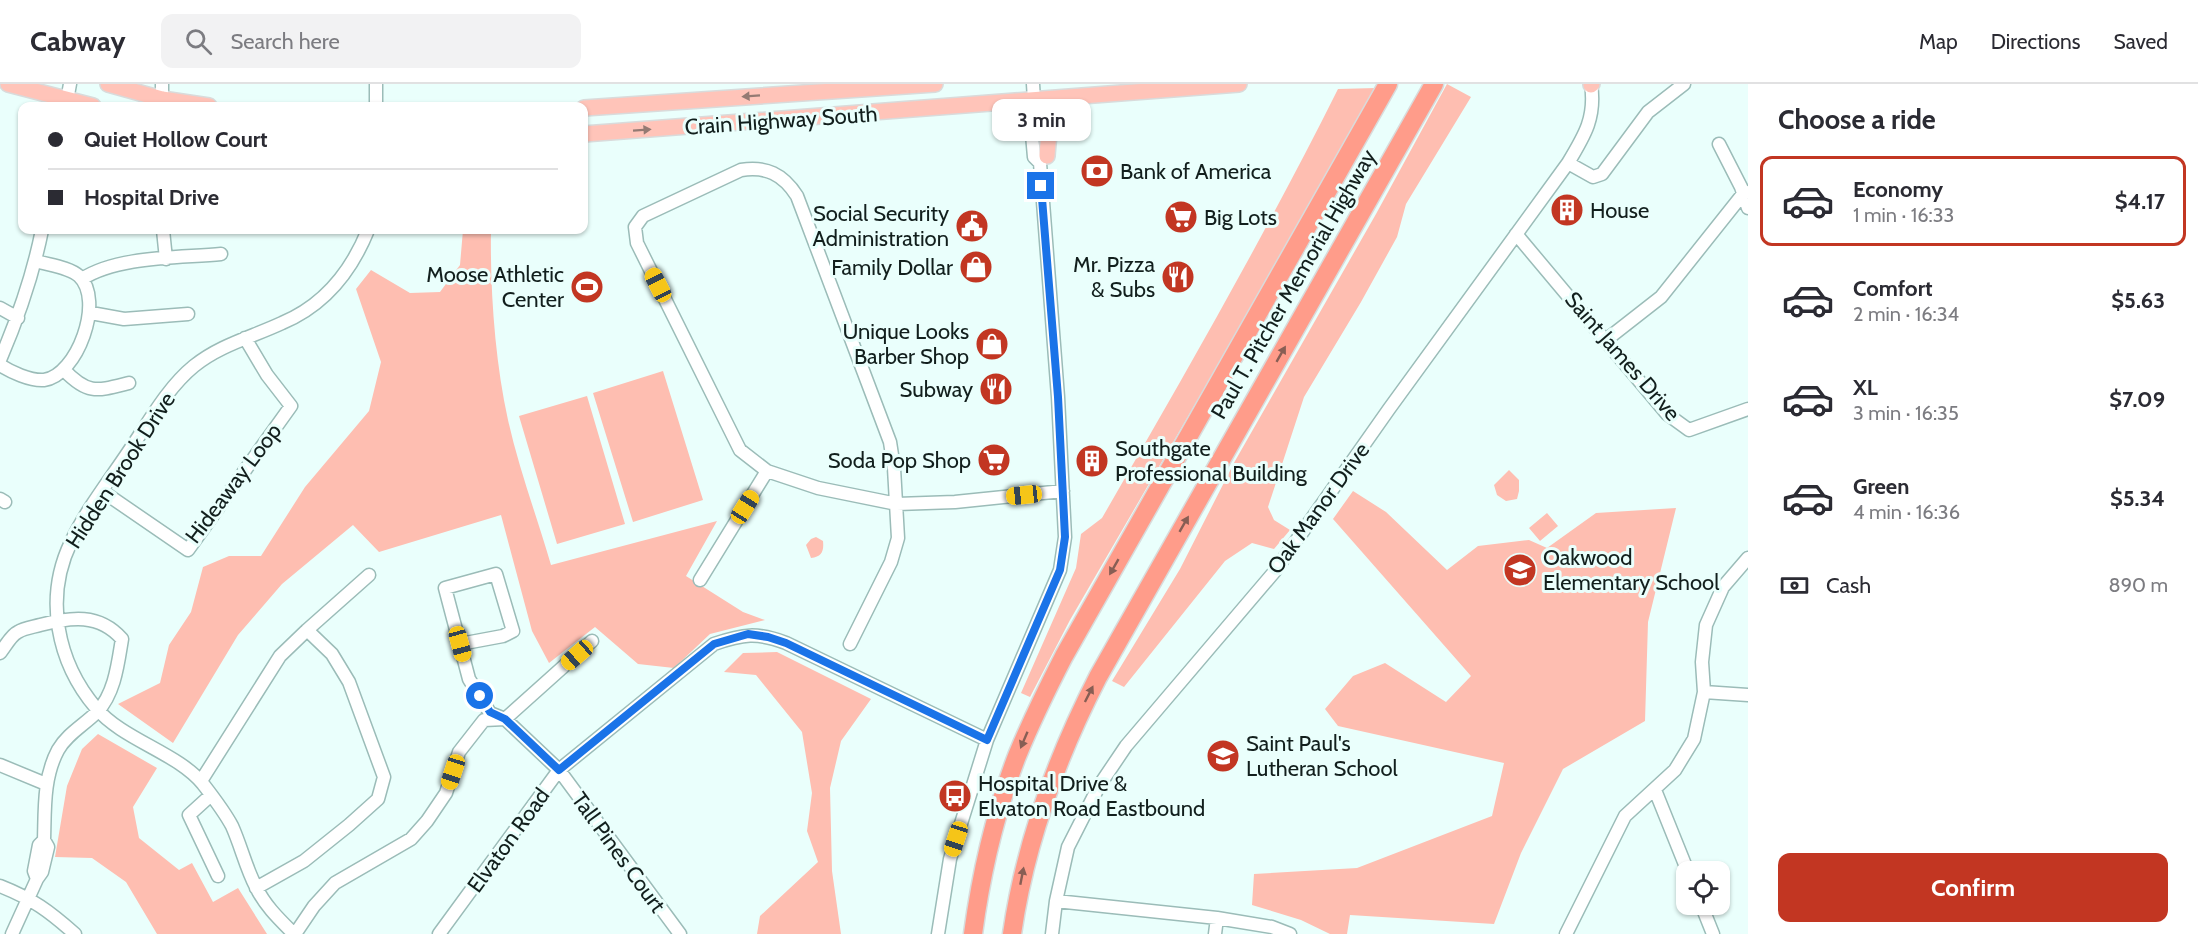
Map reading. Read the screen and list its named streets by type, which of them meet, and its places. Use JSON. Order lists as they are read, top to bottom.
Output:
{
  "streets": {
    "highway": ["Paul T. Pitcher Memorial Highway"],
    "main road": ["Crain Highway South"],
    "street": [
      "Saint James Drive",
      "Hidden Brook Drive",
      "Hideaway Loop",
      "Oak Manor Drive",
      "Elvaton Road",
      "Tall Pines Court"
    ]
  },
  "crossings": [
    ["Saint James Drive", "Oak Manor Drive"],
    ["Hidden Brook Drive", "Hideaway Loop"],
    ["Elvaton Road", "Tall Pines Court"]
  ],
  "places": {
    "bank": ["Bank of America"],
    "building": ["House", "Southgate Professional Building"],
    "supermarket": ["Big Lots", "Soda Pop Shop"],
    "public building": ["Social Security Administration"],
    "shop": ["Family Dollar", "Unique Looks Barber Shop"],
    "restaurant": ["Mr. Pizza & Subs", "Subway"],
    "sports": ["Moose Athletic Center"],
    "school or university": ["Oakwood Elementary School", "Saint Paul's Lutheran School"],
    "bus stop": ["Hospital Drive & Elvaton Road Eastbound"]
  },
  "page": {
    "header": "Cabway",
    "search": "Search here",
    "nav": ["Map", "Directions", "Saved"],
    "heading": "Choose a ride",
    "bubble": "3 min",
    "banner": ["Quiet Hollow Court", "Hospital Drive"],
    "list": [
      {
        "name": "Economy",
        "note": "1 min · 16:33",
        "value": "$4.17"
      },
      {
        "name": "Comfort",
        "note": "2 min · 16:34",
        "value": "$5.63"
      },
      {
        "name": "XL",
        "note": "3 min · 16:35",
        "value": "$7.09"
      },
      {
        "name": "Green",
        "note": "4 min · 16:36",
        "value": "$5.34"
      }
    ],
    "pay": ["Cash", "890 m"],
    "buttons": "Confirm"
  }
}
